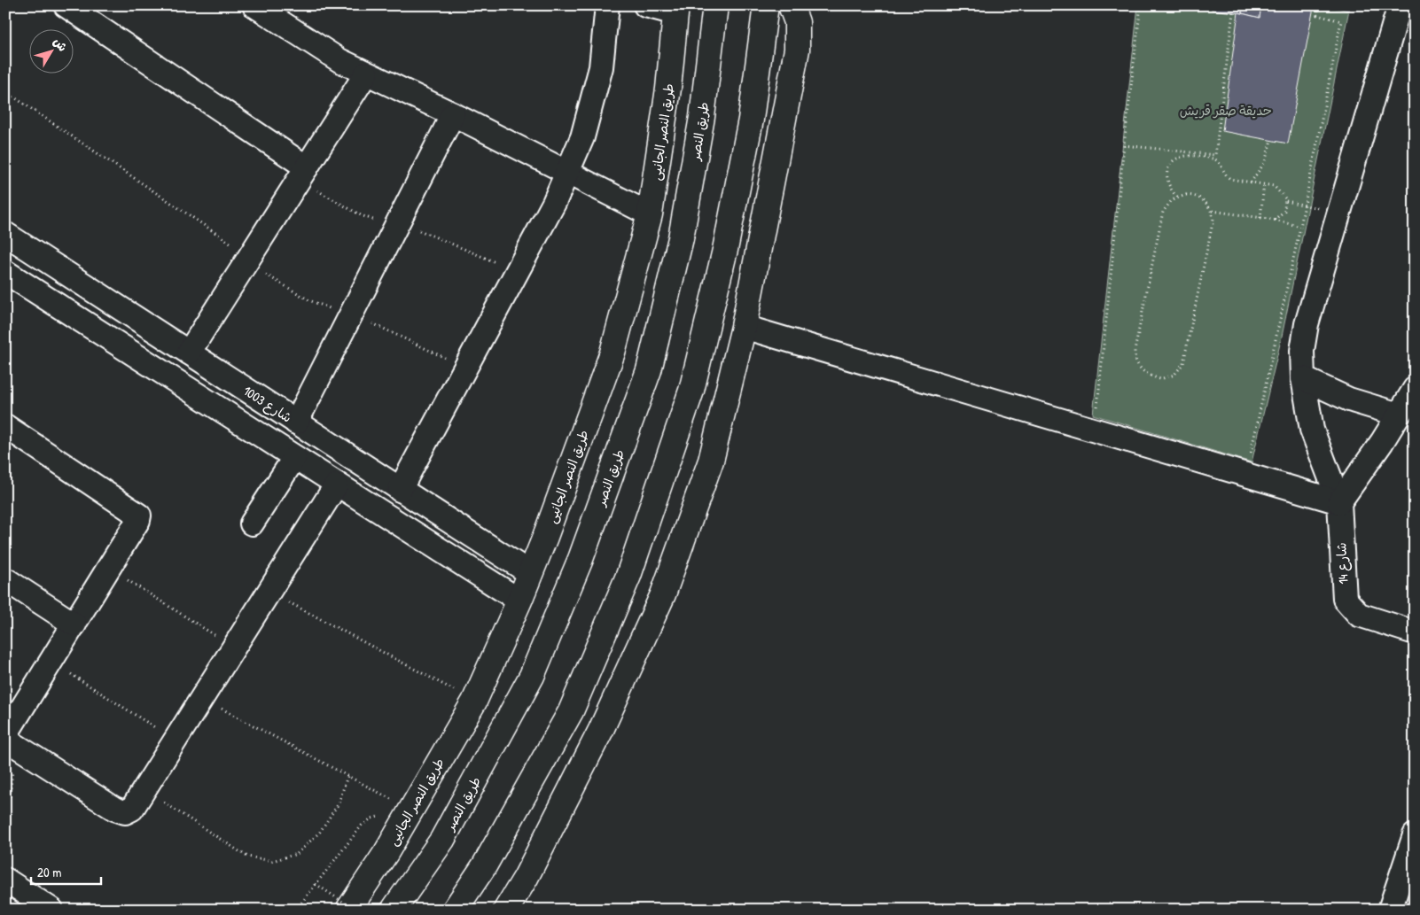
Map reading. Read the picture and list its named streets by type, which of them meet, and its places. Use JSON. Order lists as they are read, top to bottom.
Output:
{
  "streets": {
    "main road": ["طريق النصر", "طريق النصر الجانيى"],
    "street": ["شارع 1003", "شارع 14"]
  },
  "crossings": [
    ["طريق النصر الجانيى", "شارع 1003"]
  ],
  "parks": ["حديقة صقر قريش"],
  "scale_bar": "20 m",
  "north": "top right"
}
